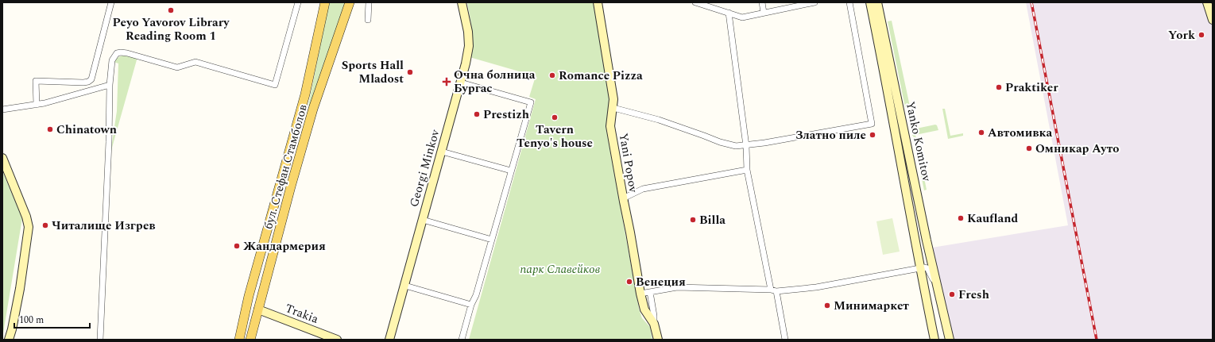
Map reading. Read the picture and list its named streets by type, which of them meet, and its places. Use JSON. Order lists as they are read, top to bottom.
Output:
{
  "streets": {
    "main road": ["бул. Стефан Стамболов"],
    "street": [
      "Yanko Komitov",
      "Yani Popov",
      "Georgi Minkov",
      "Trakia"
    ]
  },
  "crossings": [
    ["бул. Стефан Стамболов", "Trakia"]
  ],
  "parks": ["парк Славейков"],
  "places": {
    "other": [
      "Peyo Yavorov Library Reading Room 1",
      "York",
      "Sports Hall Mladost",
      "Romance Pizza",
      "Praktiker",
      "Prestizh",
      "Tavern Tenyo's house",
      "Chinatown",
      "Автомивка",
      "Златно пиле",
      "Омникар Ауто",
      "Kaufland",
      "Billa",
      "Читалище Изгрев",
      "Жандармерия",
      "Венеция",
      "Fresh",
      "Минимаркет"
    ],
    "health": ["Oчна болница Бургас"]
  },
  "scale_bar": "100 m"
}
